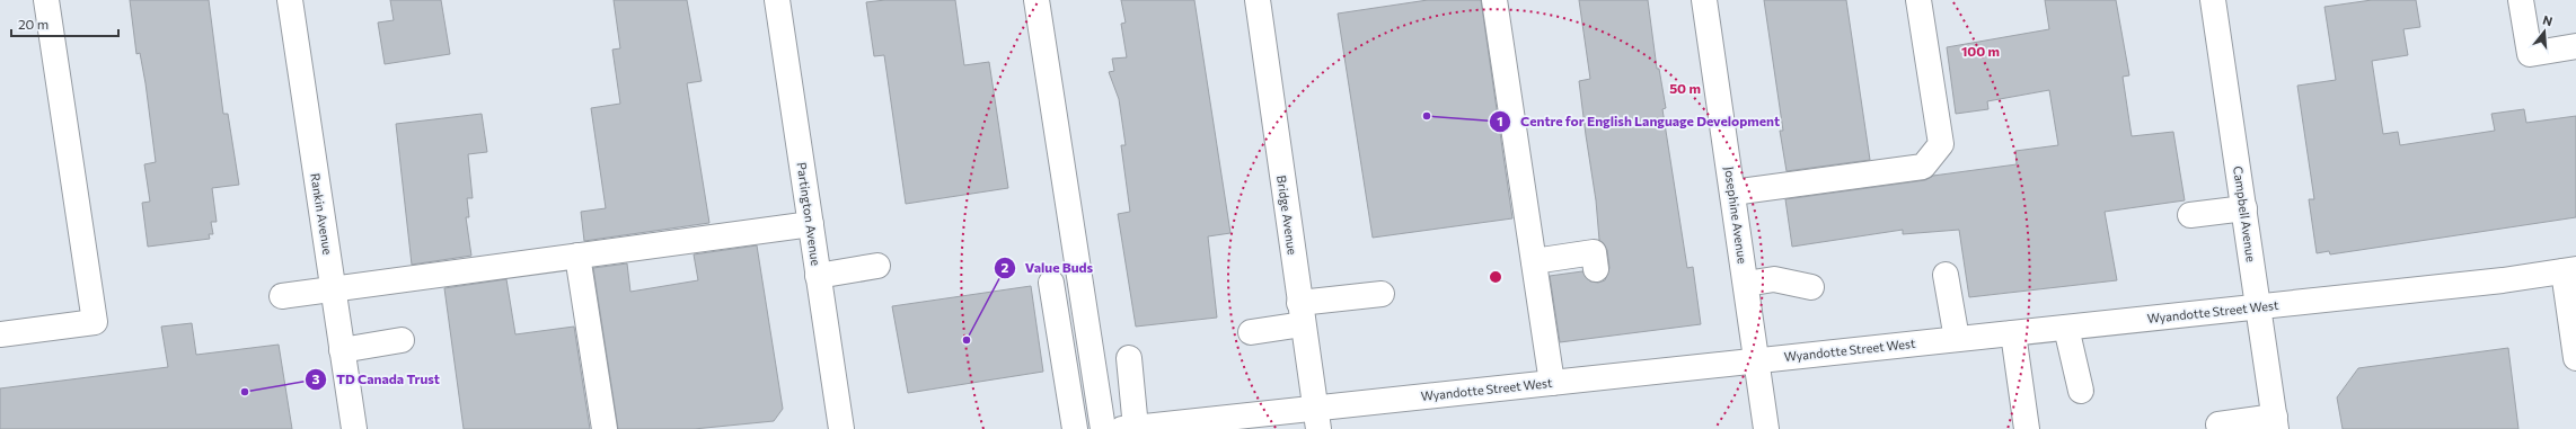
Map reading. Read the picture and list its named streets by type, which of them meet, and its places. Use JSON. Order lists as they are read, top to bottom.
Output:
{
  "streets": {
    "street": [
      "Rankin Avenue",
      "Partington Avenue",
      "Campbell Avenue",
      "Bridge Avenue",
      "Josephine Avenue",
      "Wyandotte Street West"
    ]
  },
  "crossings": [
    ["Campbell Avenue", "Wyandotte Street West"],
    ["Bridge Avenue", "Wyandotte Street West"],
    ["Josephine Avenue", "Wyandotte Street West"]
  ],
  "places": ["Centre for English Language Development", "Value Buds", "TD Canada Trust"],
  "scale_bar": "20 m",
  "north": "top",
  "rings": ["100 m", "50 m"]
}
